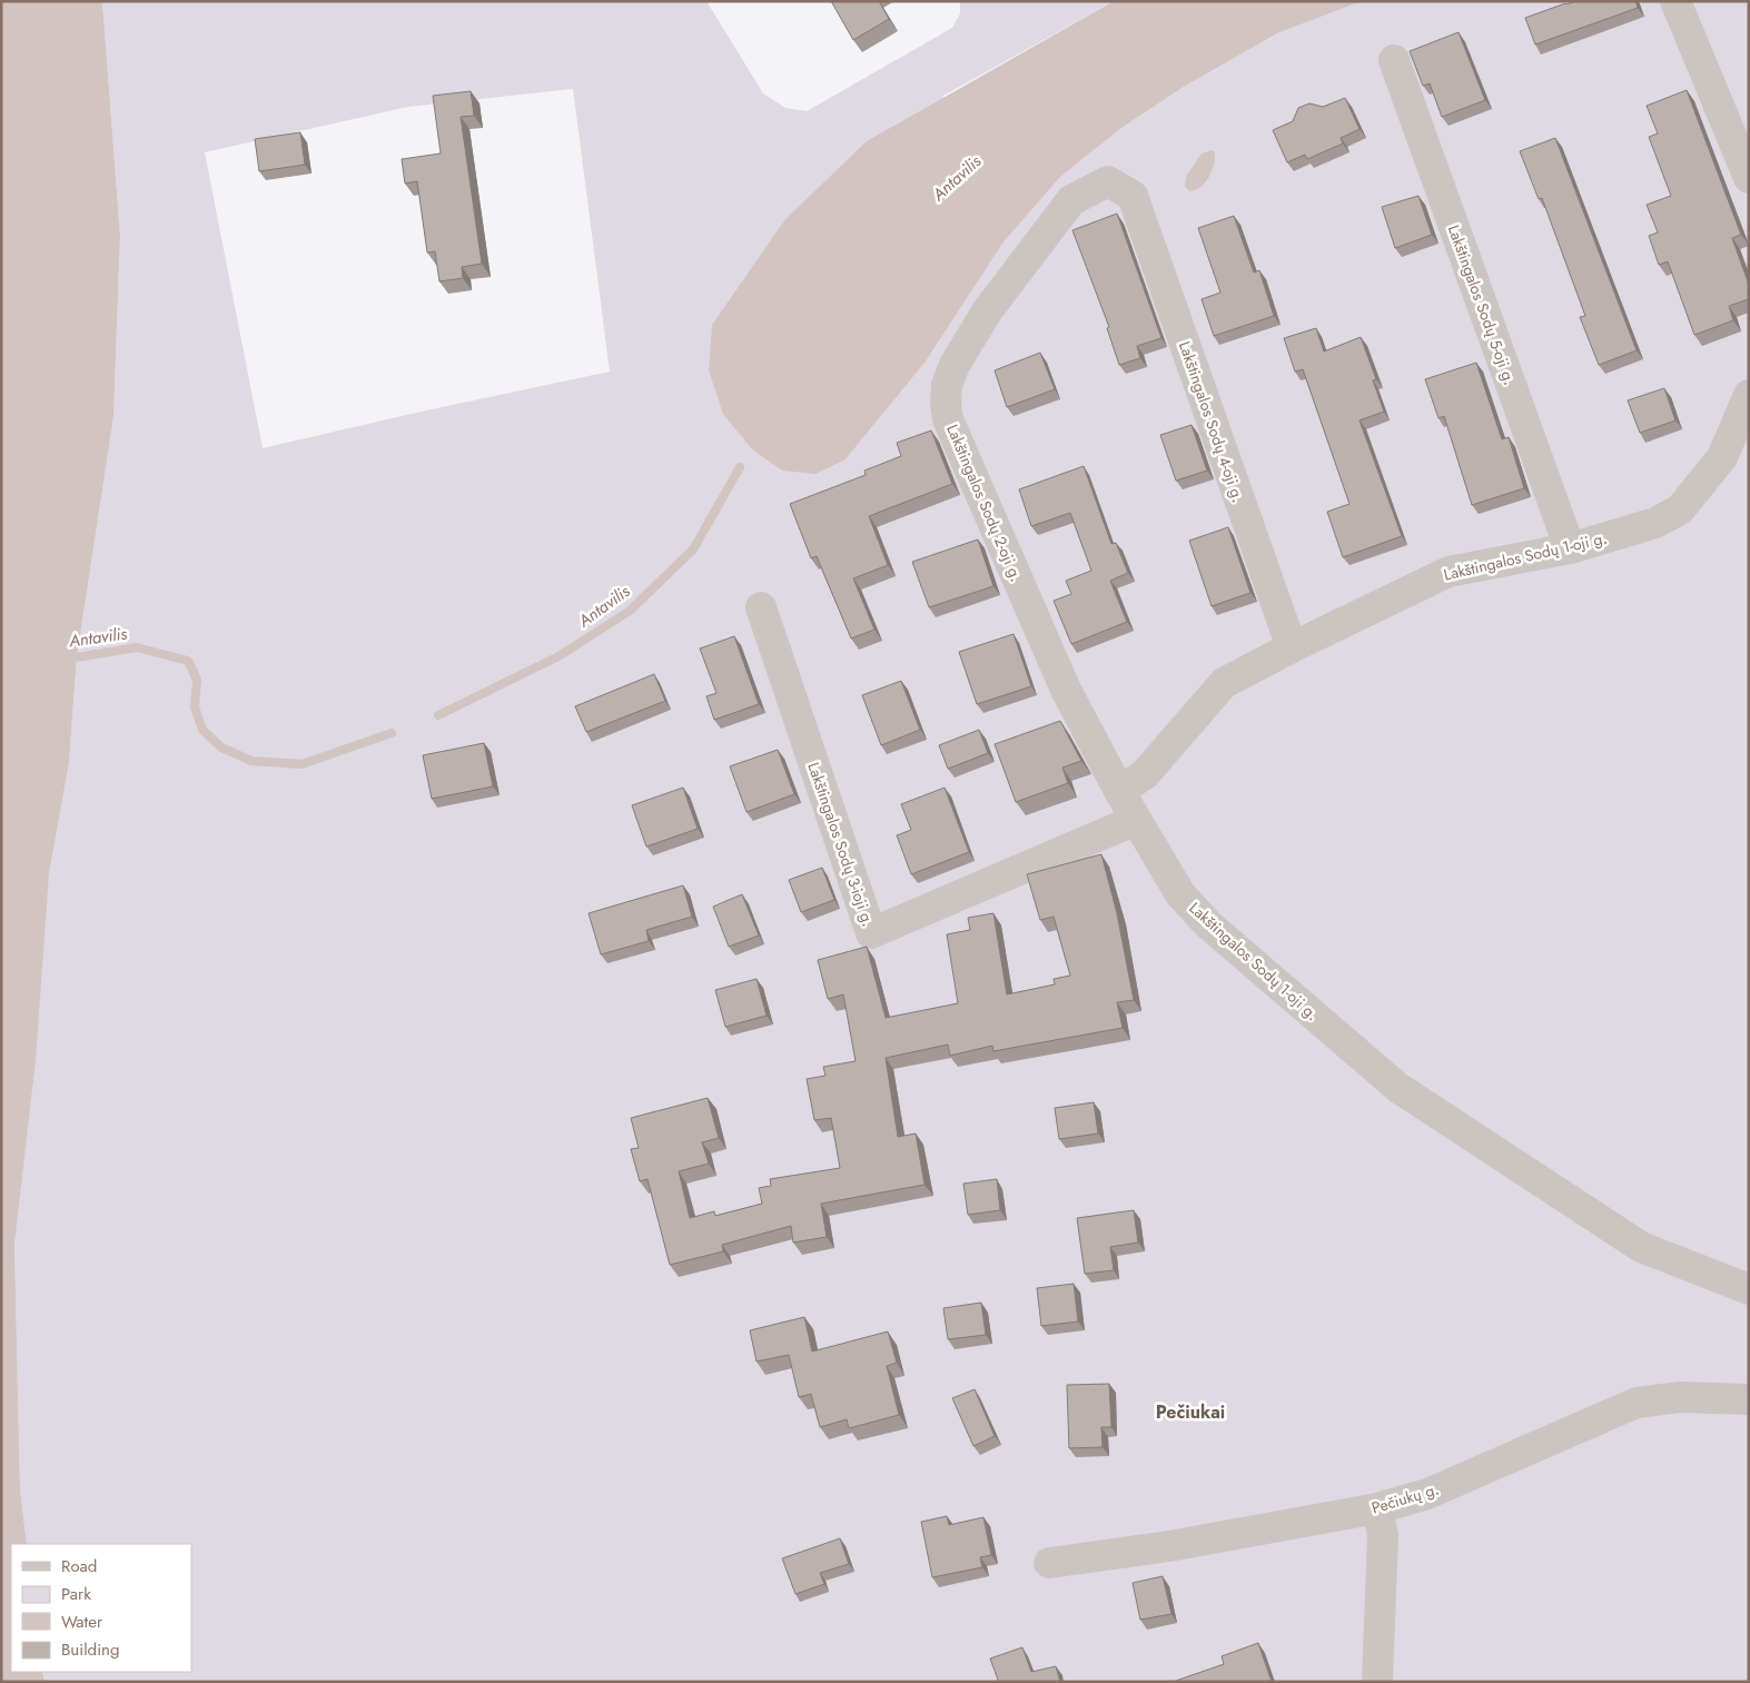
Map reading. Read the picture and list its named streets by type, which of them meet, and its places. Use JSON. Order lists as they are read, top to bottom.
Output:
{
  "streets": {
    "street": [
      "Lakštingalos Sodų 5-oji g.",
      "Lakštingalos Sodų 4-oji g.",
      "Lakštingalos Sodų 2-oji g.",
      "Lakštingalos Sodų 1-oji g.",
      "Lakštingalos Sodų 3-ioji g.",
      "Pečiukų g."
    ]
  },
  "crossings": [
    ["Lakštingalos Sodų 5-oji g.", "Lakštingalos Sodų 1-oji g."],
    ["Lakštingalos Sodų 4-oji g.", "Lakštingalos Sodų 2-oji g."],
    ["Lakštingalos Sodų 4-oji g.", "Lakštingalos Sodų 1-oji g."],
    ["Lakštingalos Sodų 2-oji g.", "Lakštingalos Sodų 1-oji g."],
    ["Lakštingalos Sodų 1-oji g.", "Lakštingalos Sodų 3-ioji g."]
  ],
  "districts": ["Pečiukai"],
  "water": ["Antavilis"],
  "legend": [
    "Road",
    "Park",
    "Water",
    "Building"
  ]
}
